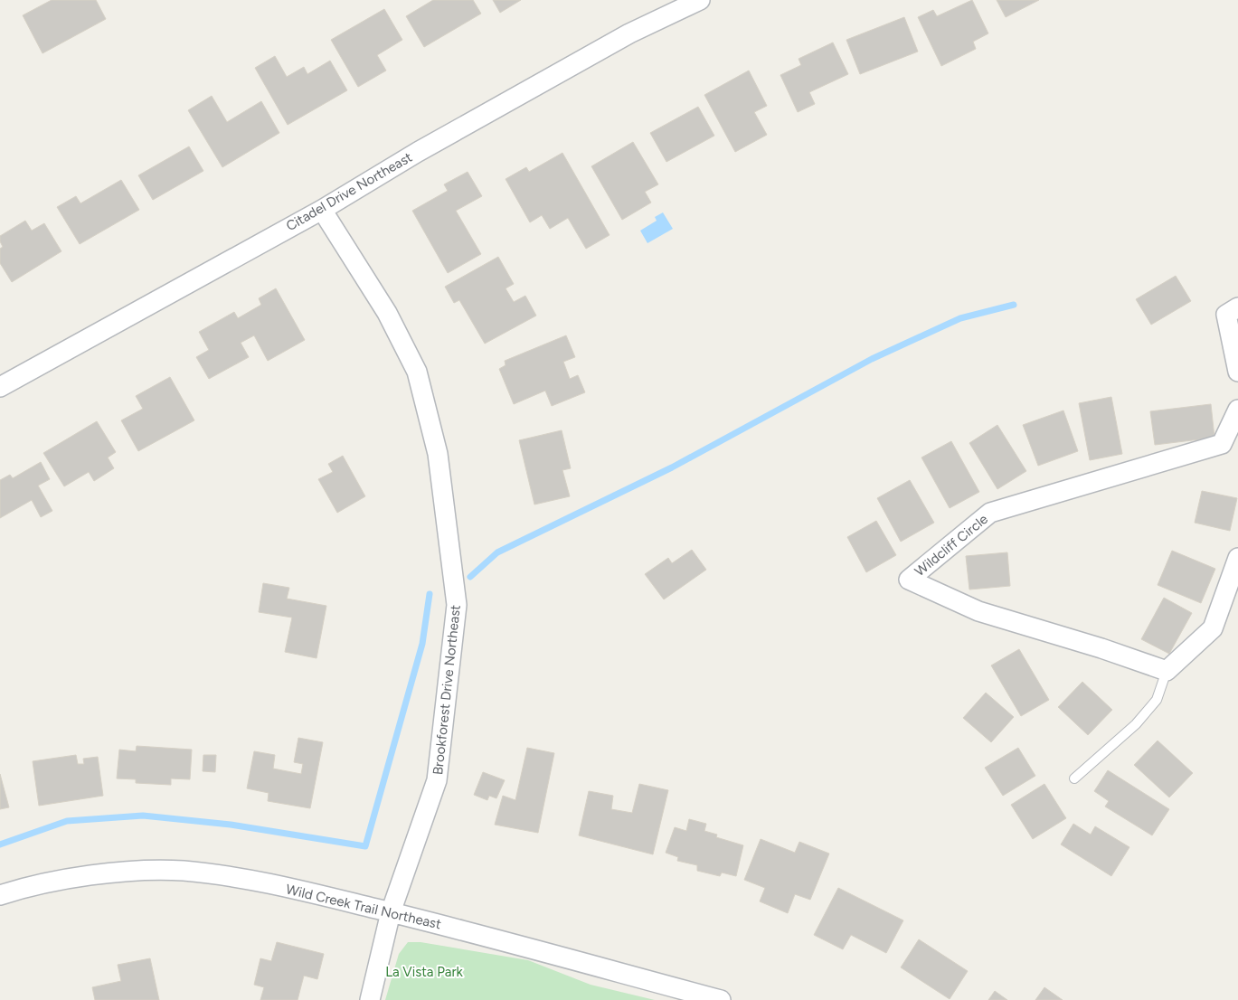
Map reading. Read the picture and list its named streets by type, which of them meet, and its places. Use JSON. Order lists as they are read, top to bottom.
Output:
{
  "streets": {
    "street": [
      "Citadel Drive Northeast",
      "Wildcliff Circle",
      "Brookforest Drive Northeast",
      "Wild Creek Trail Northeast"
    ]
  },
  "crossings": [
    ["Citadel Drive Northeast", "Brookforest Drive Northeast"],
    ["Brookforest Drive Northeast", "Wild Creek Trail Northeast"]
  ],
  "parks": ["La Vista Park"]
}
